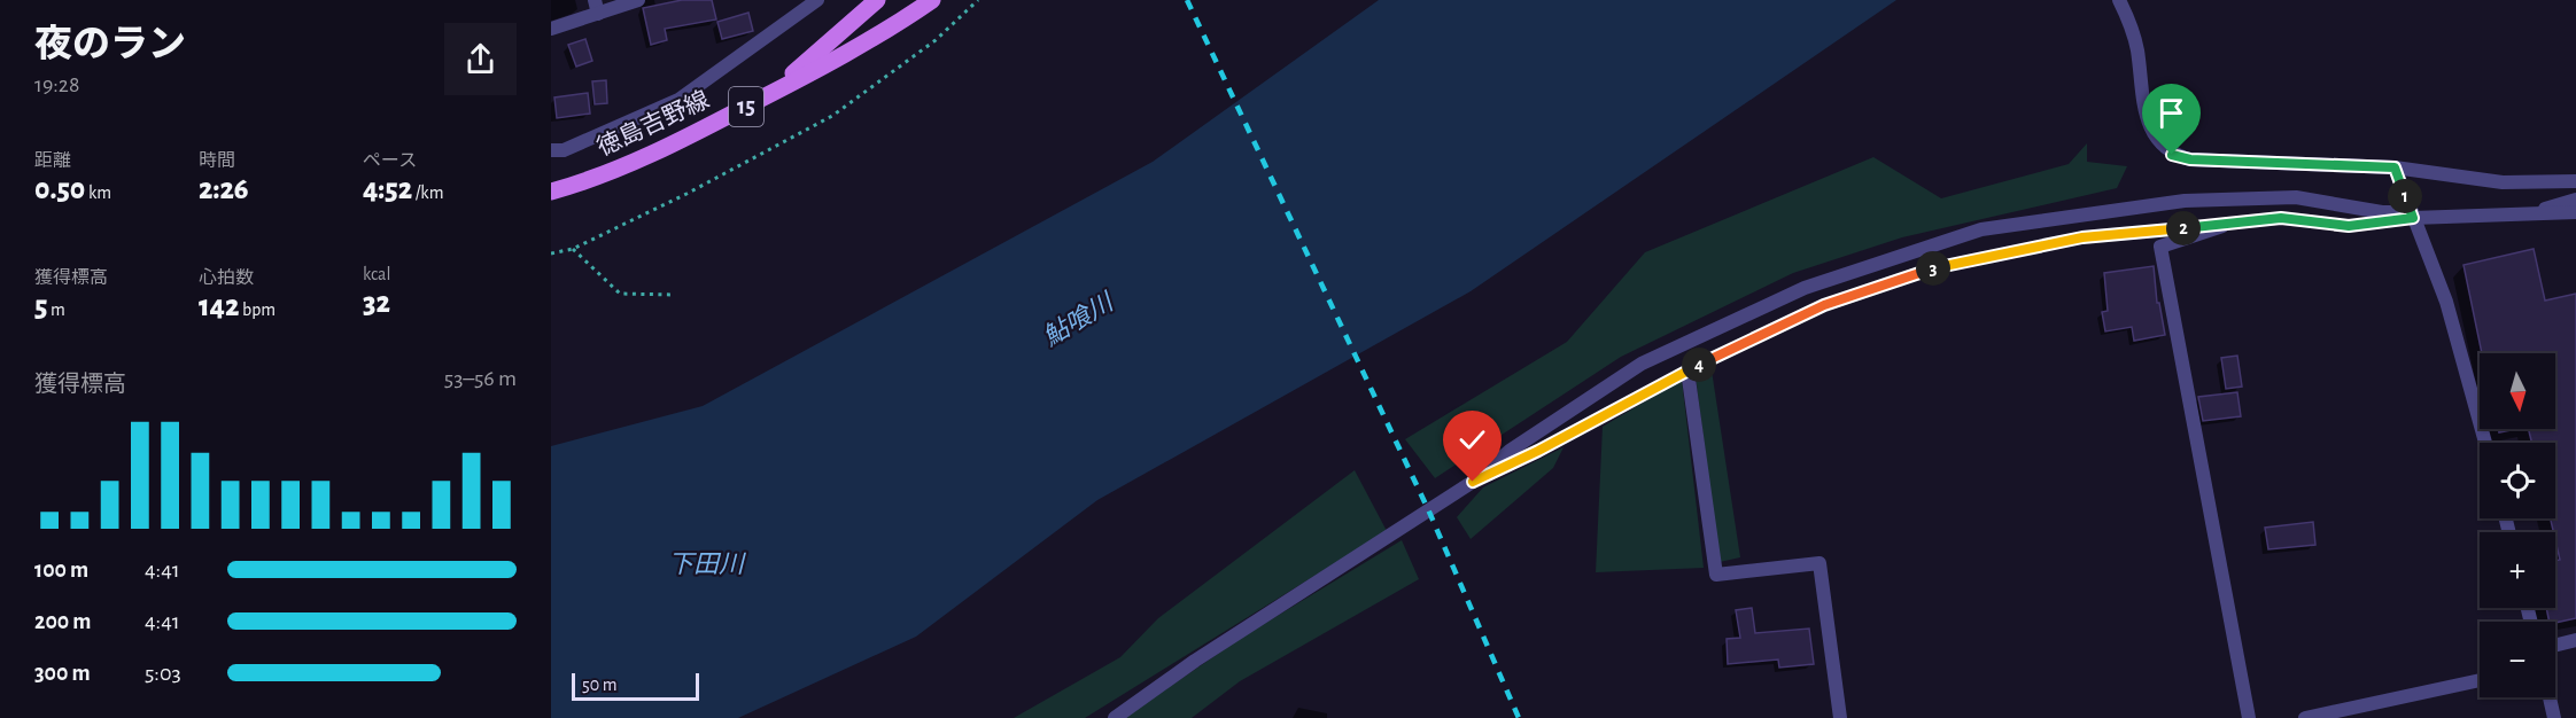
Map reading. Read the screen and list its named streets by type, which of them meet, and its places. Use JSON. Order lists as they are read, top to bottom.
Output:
{
  "streets": {
    "main road": ["15", "徳島吉野線"]
  },
  "water": ["鮎喰川", "下田川"],
  "scale_bar": "50 m",
  "north": "bottom",
  "page": {
    "heading": ["夜のラン", "19:28"],
    "stats": [
      ["距離", "0.50 km"],
      ["時間", "2:26"],
      ["ペース", "4:52 /km"],
      ["獲得標高", "5 m"],
      ["心拍数", "142 bpm"],
      ["kcal", "32"]
    ],
    "pins": [
      "1",
      "2",
      "3",
      "4"
    ],
    "chart": ["獲得標高", "53–56 m"],
    "map_buttons": ["+", "−"],
    "list": [
      {
        "name": "100 m",
        "note": "4:41"
      },
      {
        "name": "200 m",
        "note": "4:41"
      },
      {
        "name": "300 m",
        "note": "5:03"
      }
    ],
    "scale": "50 m"
  }
}
